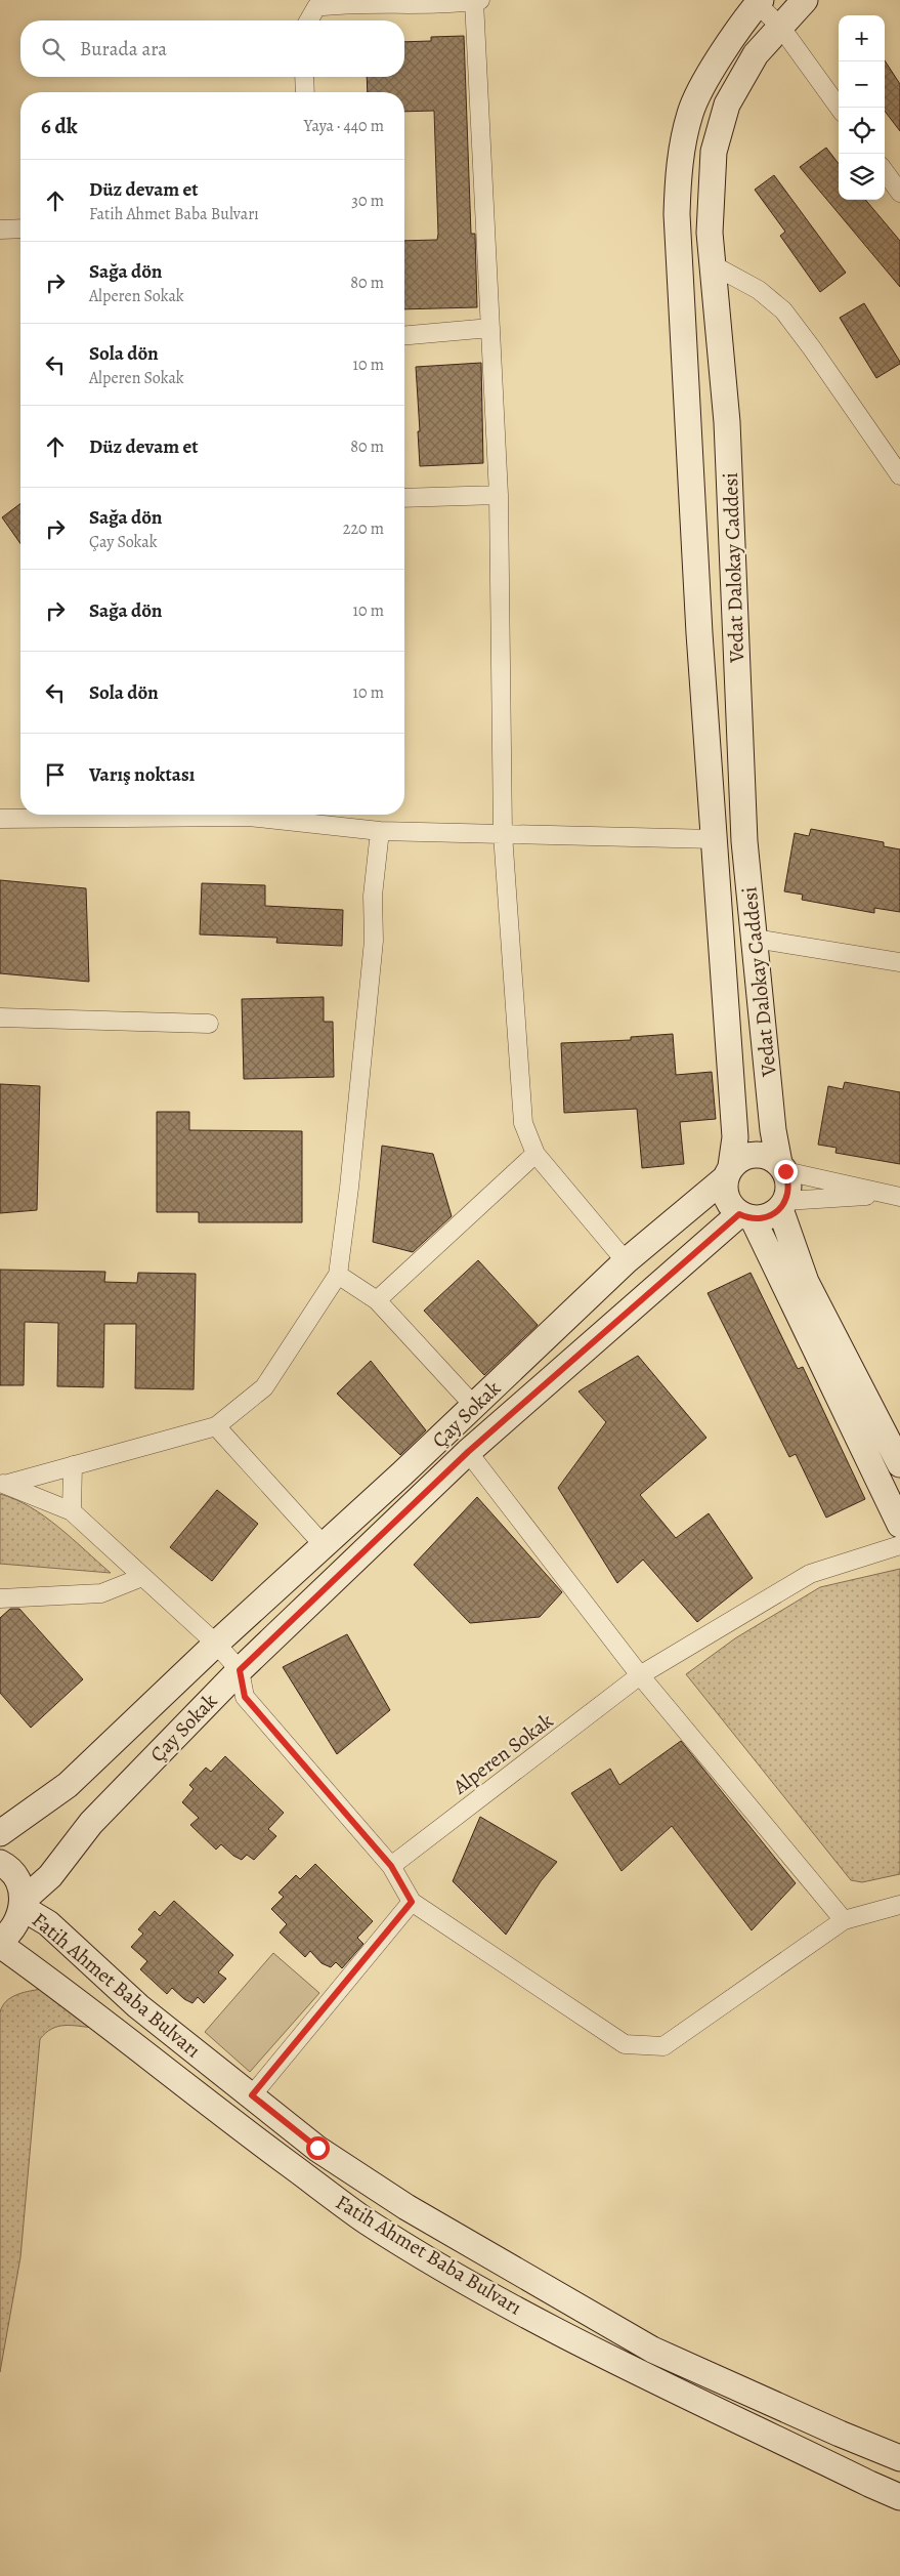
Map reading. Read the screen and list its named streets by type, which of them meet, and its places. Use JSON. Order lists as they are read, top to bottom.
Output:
{
  "streets": {
    "main road": ["Vedat Dalokay Caddesi", "Çay Sokak", "Fatih Ahmet Baba Bulvarı"],
    "street": ["Alperen Sokak"]
  },
  "crossings": [
    ["Vedat Dalokay Caddesi", "Çay Sokak"],
    ["Çay Sokak", "Fatih Ahmet Baba Bulvarı"]
  ],
  "page": {
    "map_buttons": ["+", "−"],
    "search": "Burada ara",
    "heading": ["6 dk", "Yaya · 440 m"],
    "list": [
      ["Düz devam et", "Fatih Ahmet Baba Bulvarı", "30 m"],
      ["Sağa dön", "Alperen Sokak", "80 m"],
      ["Sola dön", "Alperen Sokak", "10 m"],
      ["Düz devam et", "80 m"],
      ["Sağa dön", "Çay Sokak", "220 m"],
      ["Sağa dön", "10 m"],
      ["Sola dön", "10 m"],
      "Varış noktası"
    ]
  }
}
